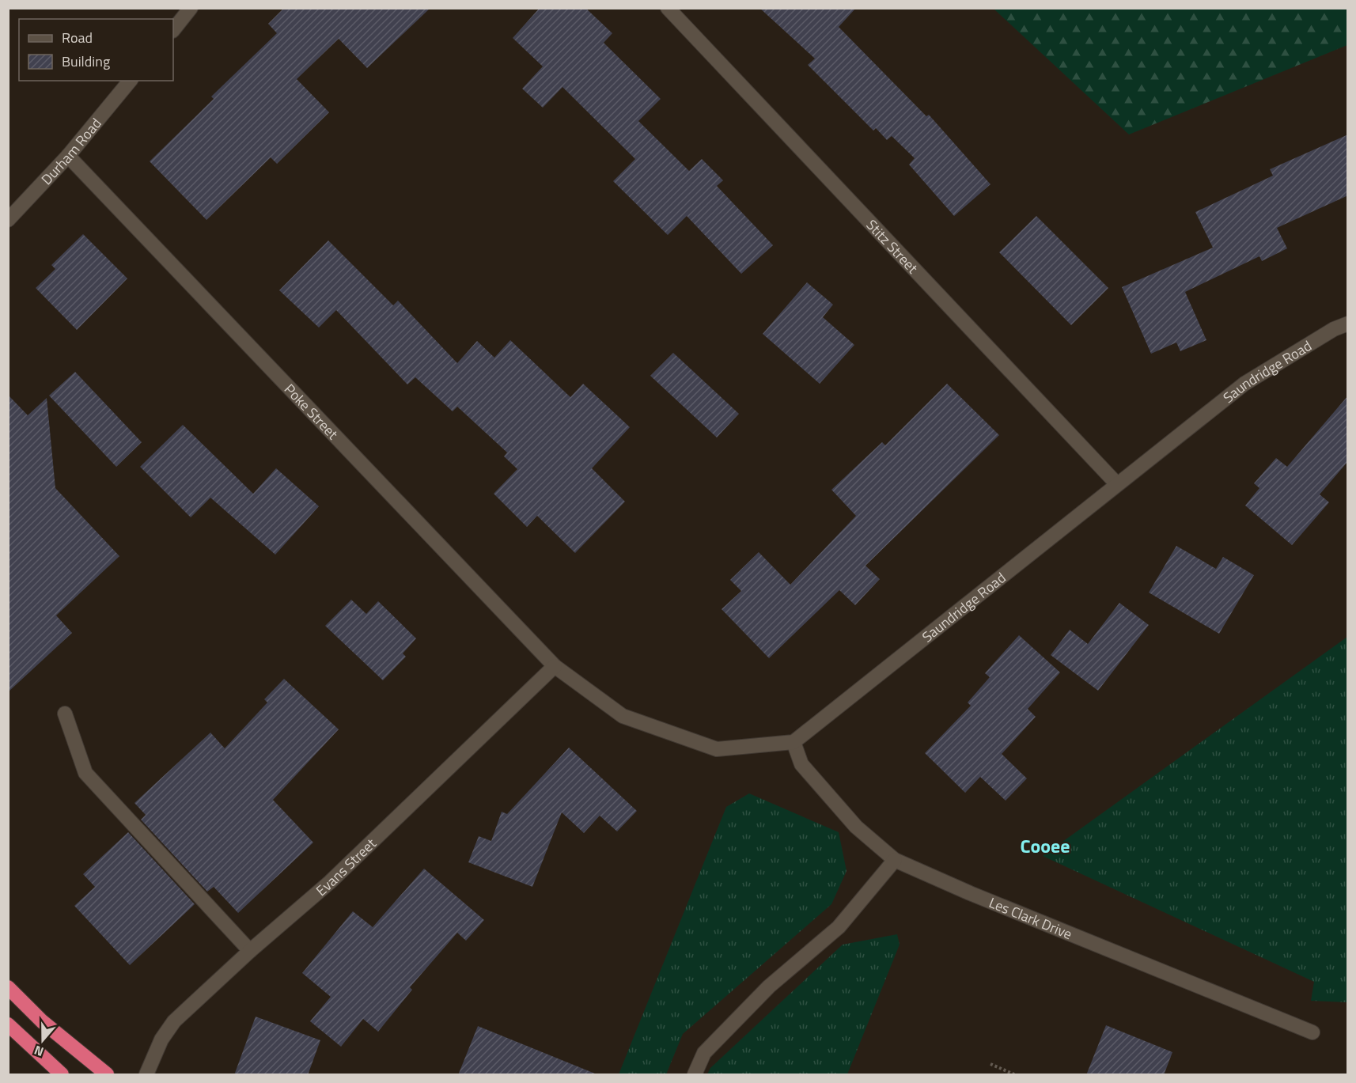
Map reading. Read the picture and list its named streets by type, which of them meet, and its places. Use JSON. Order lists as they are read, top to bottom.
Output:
{
  "streets": {
    "street": [
      "Durham Road",
      "Stitz Street",
      "Saundridge Road",
      "Poke Street",
      "Evans Street",
      "Les Clark Drive"
    ]
  },
  "crossings": [
    ["Durham Road", "Poke Street"],
    ["Stitz Street", "Saundridge Road"],
    ["Saundridge Road", "Les Clark Drive"],
    ["Poke Street", "Evans Street"]
  ],
  "districts": ["Cooee"],
  "legend": ["Road", "Building"],
  "north": "bottom"
}
